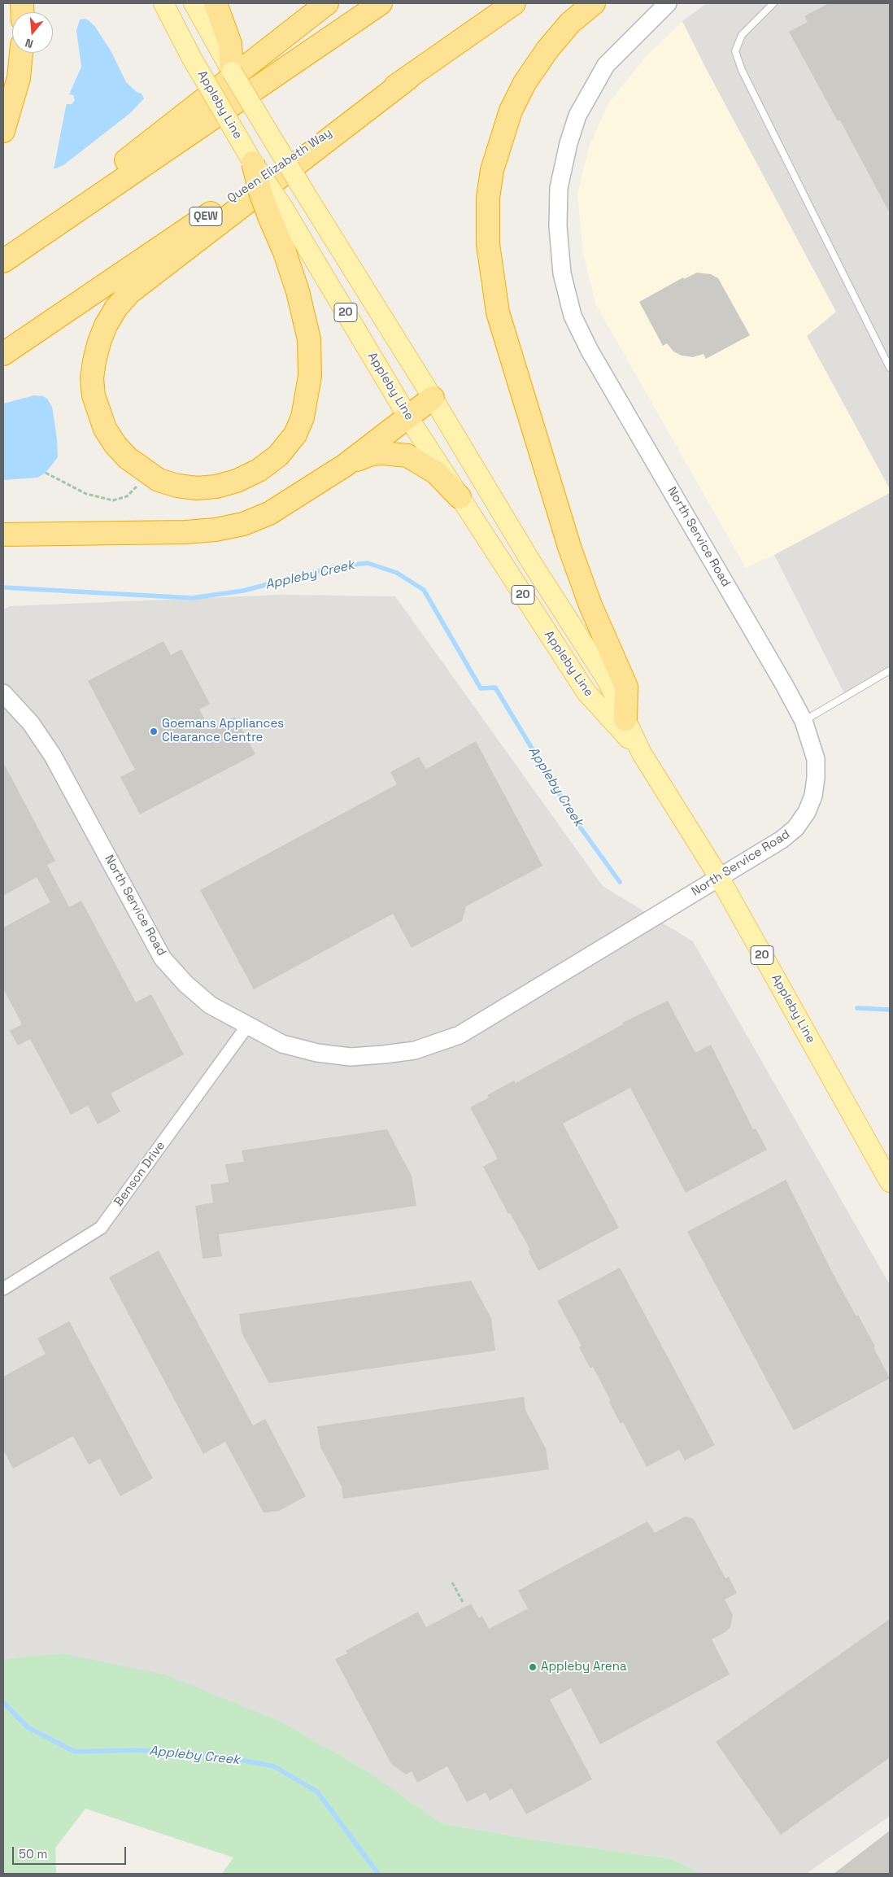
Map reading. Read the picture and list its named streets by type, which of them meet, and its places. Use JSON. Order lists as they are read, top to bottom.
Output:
{
  "streets": {
    "highway": ["Queen Elizabeth Way", "QEW"],
    "main road": ["Appleby Line", "20"],
    "street": ["North Service Road", "Benson Drive"]
  },
  "crossings": [
    ["Appleby Line", "North Service Road"],
    ["North Service Road", "Benson Drive"]
  ],
  "water": ["Appleby Creek"],
  "places": ["Goemans Appliances Clearance Centre", "Appleby Arena"],
  "scale_bar": "50 m",
  "north": "bottom"
}
